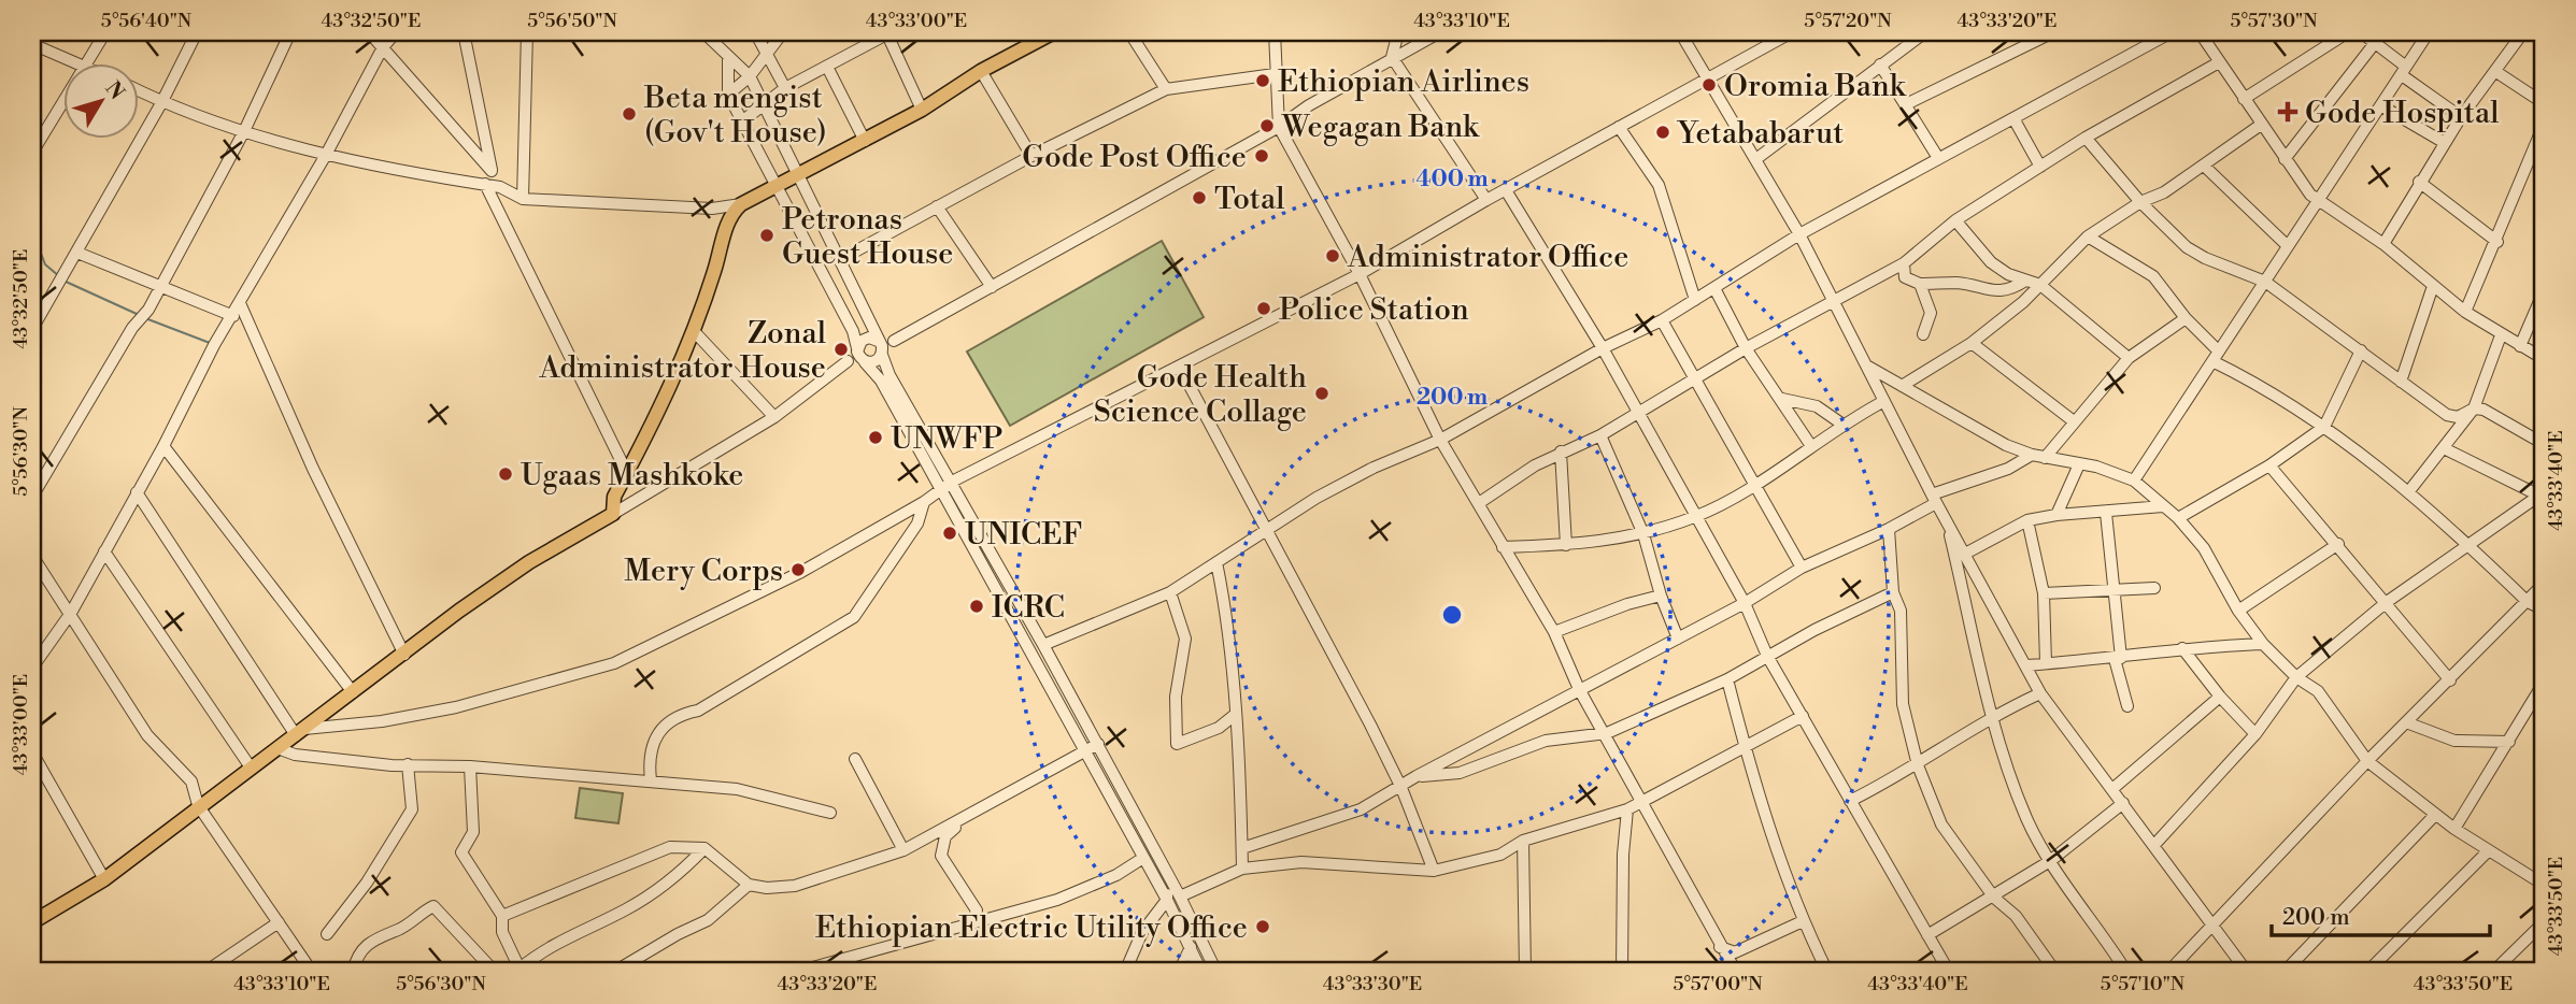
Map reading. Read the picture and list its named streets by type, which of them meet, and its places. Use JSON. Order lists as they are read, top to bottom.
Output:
{
  "places": {
    "other": [
      "Ethiopian Airlines",
      "Oromia Bank",
      "Beta mengist (Gov't House)",
      "Wegagan Bank",
      "Yetababarut",
      "Gode Post Office",
      "Total",
      "Petronas Guest House",
      "Administrator Office",
      "Police Station",
      "Zonal Administrator House",
      "Gode Health Science Collage",
      "UNWFP",
      "Ugaas Mashkoke",
      "UNICEF",
      "Mery Corps",
      "ICRC",
      "Ethiopian Electric Utility Office"
    ],
    "health": ["Gode Hospital"]
  },
  "scale_bar": "200 m",
  "north": "top right",
  "coordinates": [
    "5°56'40\"N",
    "43°32'50\"E",
    "5°56'50\"N",
    "43°33'00\"E",
    "43°33'10\"E",
    "5°57'20\"N",
    "43°33'20\"E",
    "5°57'30\"N",
    "5°56'30\"N",
    "43°33'40\"E",
    "43°33'50\"E",
    "43°33'30\"E",
    "5°57'00\"N",
    "5°57'10\"N"
  ],
  "rings": ["400 m", "200 m"]
}
